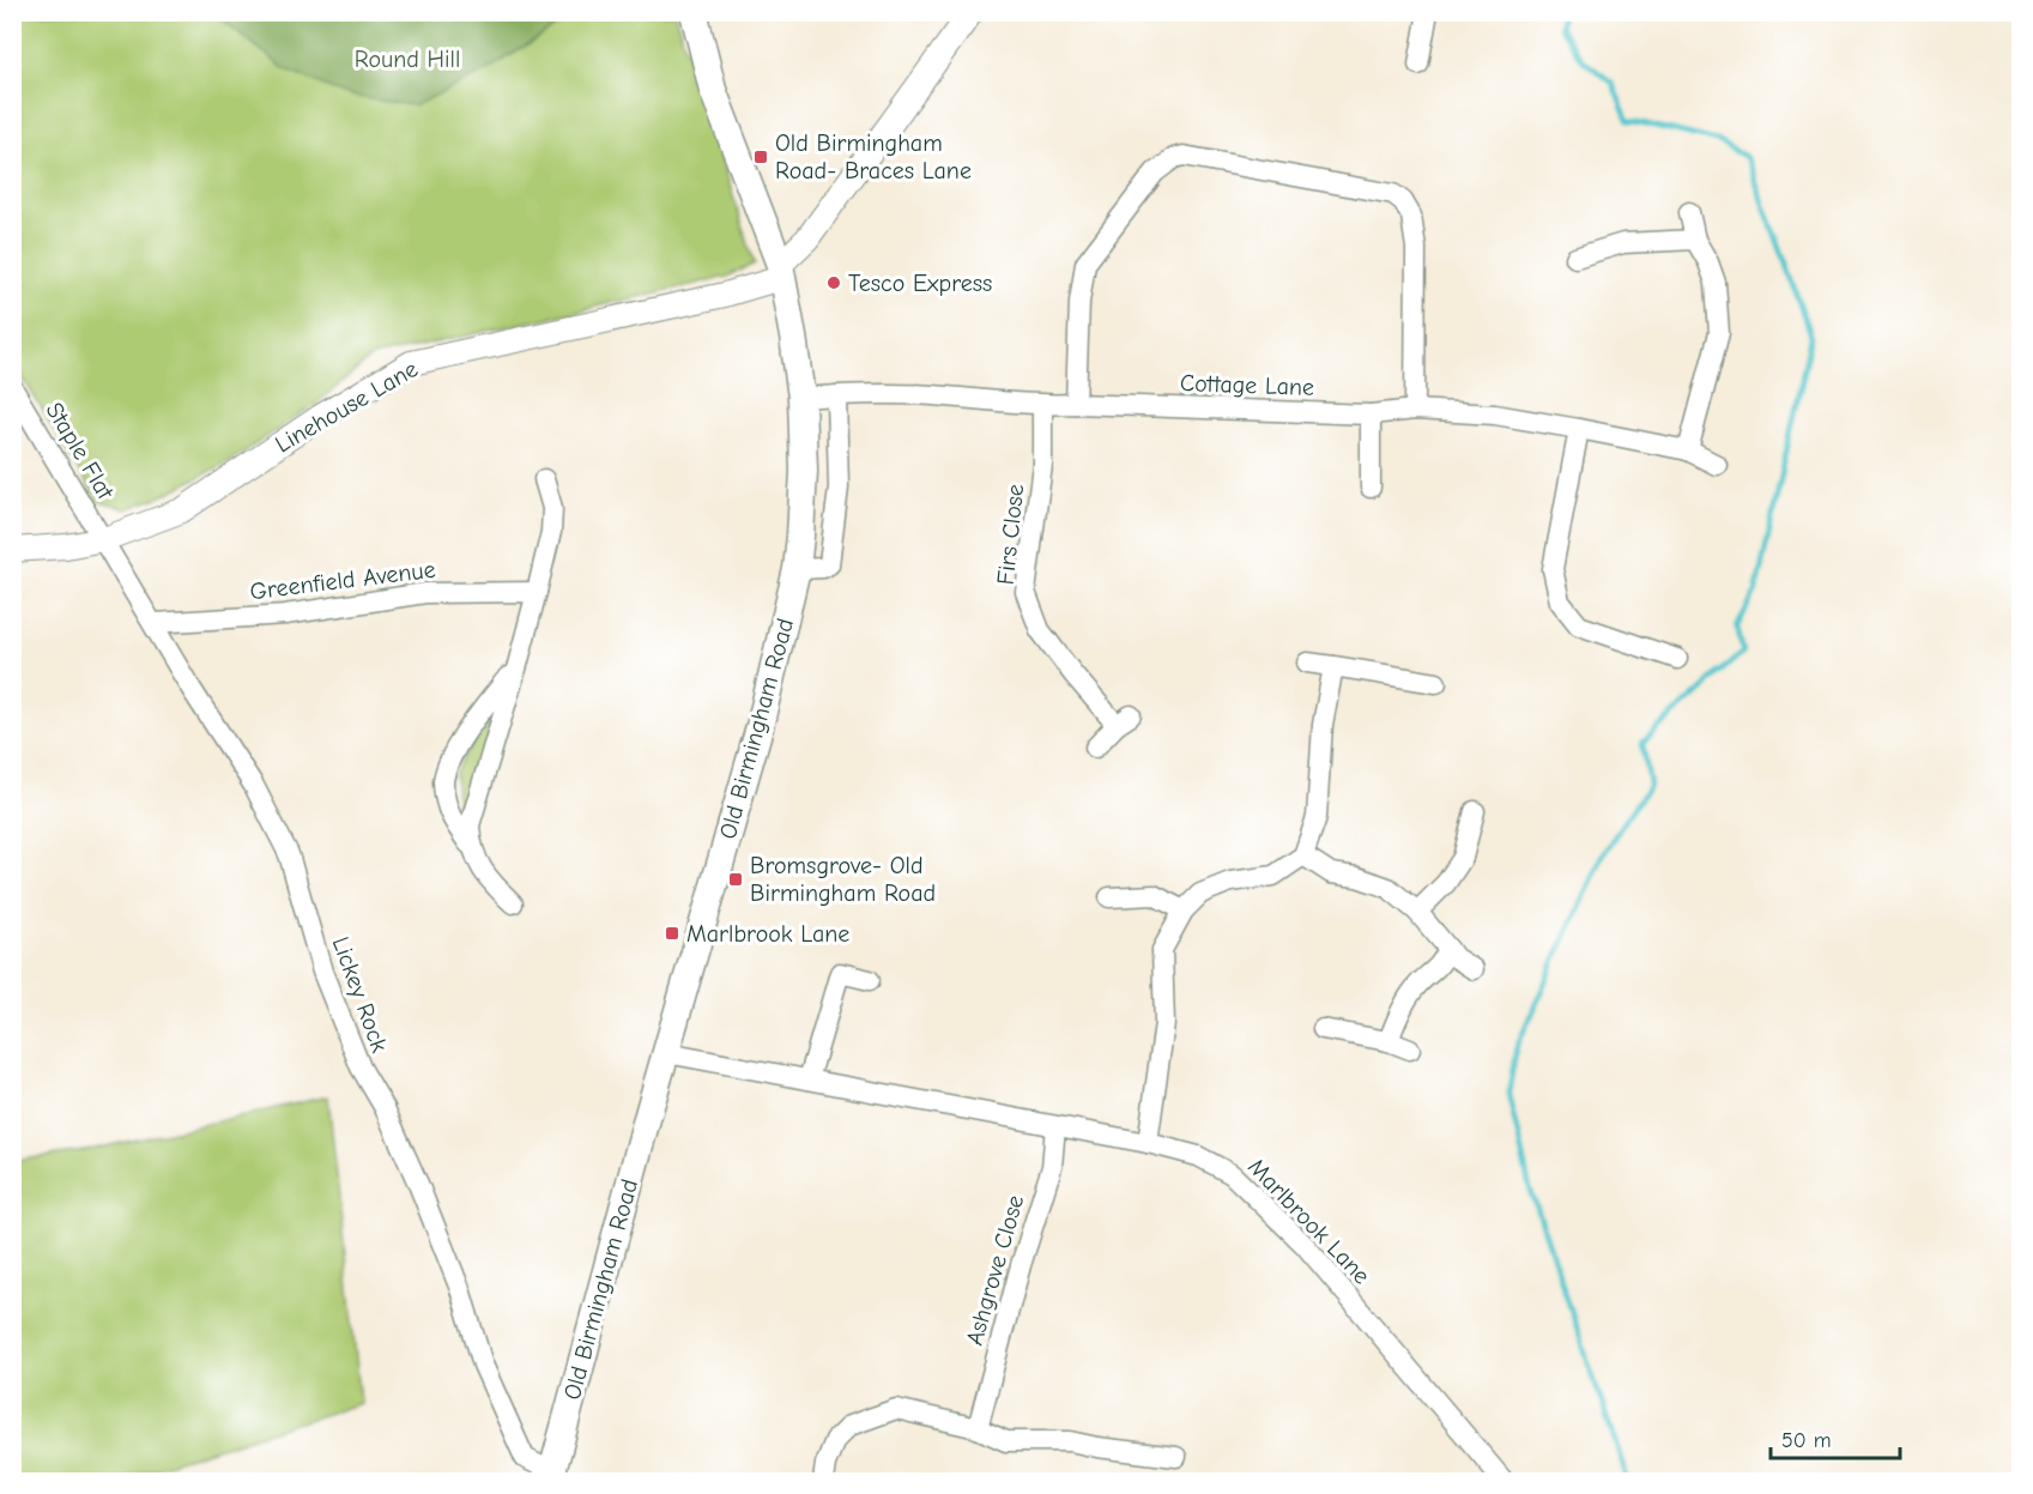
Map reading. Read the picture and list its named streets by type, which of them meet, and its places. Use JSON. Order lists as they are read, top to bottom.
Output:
{
  "streets": {
    "main road": ["Old Birmingham Road"],
    "street": [
      "Cottage Lane",
      "Linehouse Lane",
      "Staple Flat",
      "Firs Close",
      "Greenfield Avenue",
      "Lickey Rock",
      "Marlbrook Lane",
      "Ashgrove Close"
    ]
  },
  "crossings": [
    ["Cottage Lane", "Firs Close"],
    ["Cottage Lane", "Old Birmingham Road"],
    ["Linehouse Lane", "Staple Flat"],
    ["Linehouse Lane", "Old Birmingham Road"],
    ["Linehouse Lane", "Lickey Rock"],
    ["Staple Flat", "Lickey Rock"],
    ["Greenfield Avenue", "Lickey Rock"],
    ["Old Birmingham Road", "Lickey Rock"],
    ["Old Birmingham Road", "Marlbrook Lane"],
    ["Marlbrook Lane", "Ashgrove Close"]
  ],
  "parks": ["Round Hill"],
  "places": {
    "transit": ["Old Birmingham Road- Braces Lane", "Bromsgrove- Old Birmingham Road", "Marlbrook Lane"],
    "other": ["Tesco Express"]
  },
  "scale_bar": "50 m"
}
